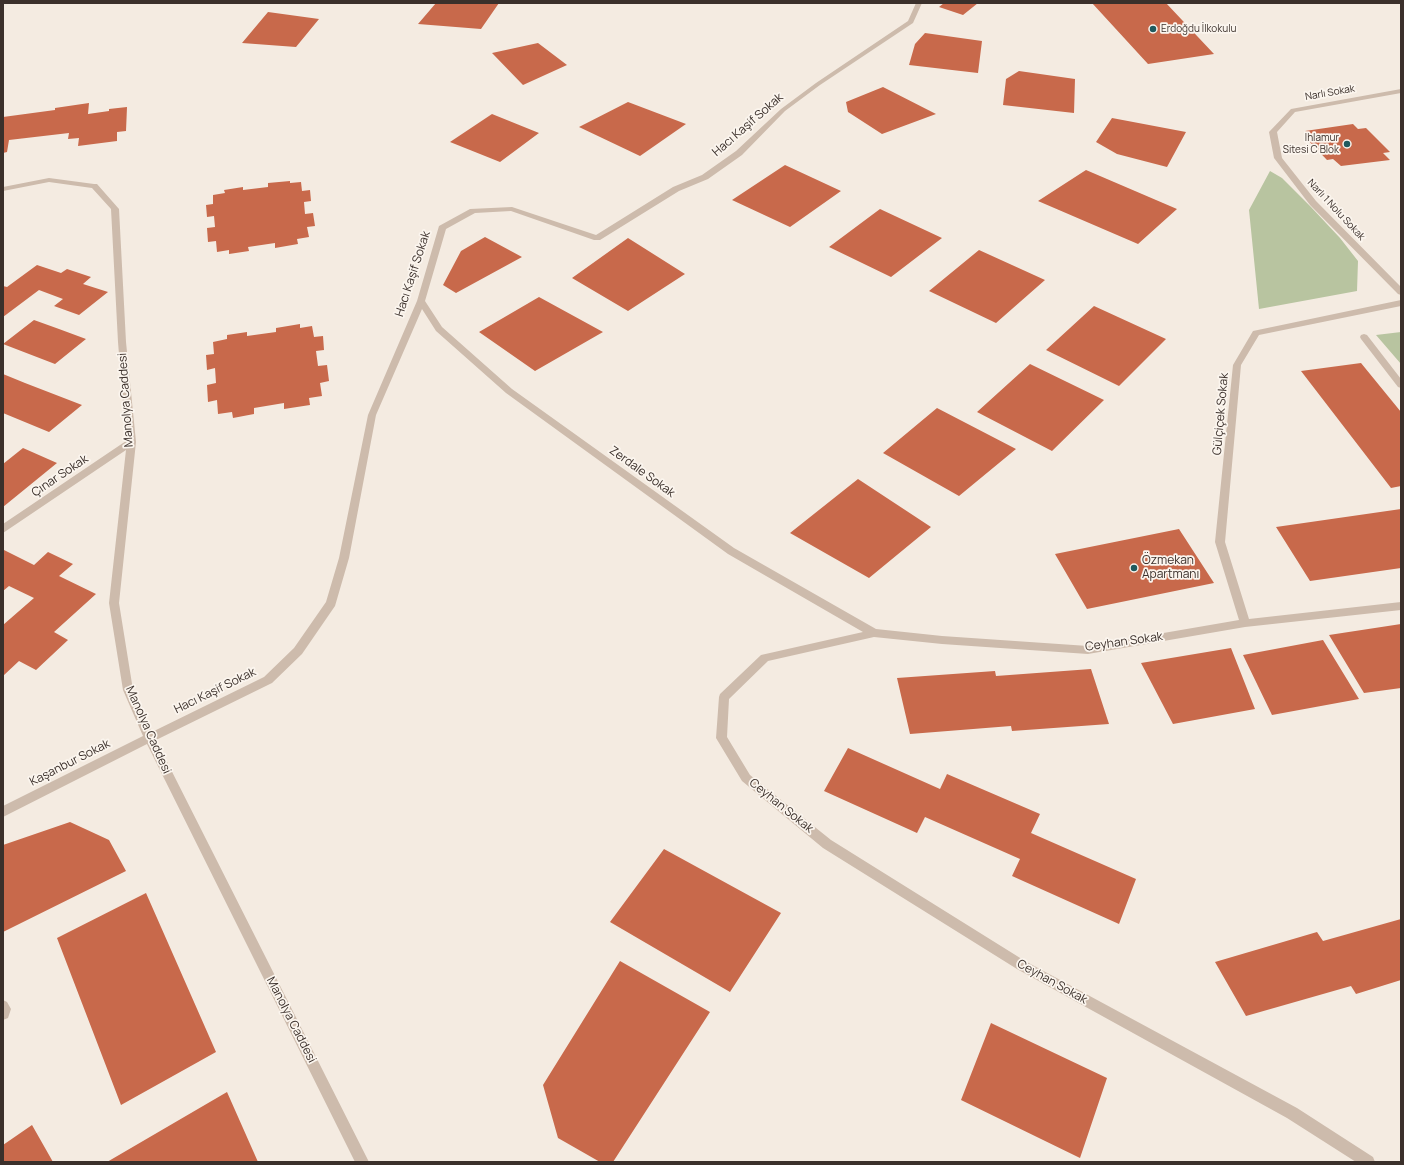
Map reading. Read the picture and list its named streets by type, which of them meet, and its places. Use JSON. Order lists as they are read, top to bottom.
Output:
{
  "streets": {
    "street": [
      "Narlı Sokak",
      "Hacı Kaşif Sokak",
      "Narlı 1 Nolu Sokak",
      "Manolya Caddesi",
      "Gülçiçek Sokak",
      "Zerdale Sokak",
      "Çınar Sokak",
      "Ceyhan Sokak",
      "Kaşanbur Sokak"
    ]
  },
  "crossings": [
    ["Narlı Sokak", "Narlı 1 Nolu Sokak"],
    ["Hacı Kaşif Sokak", "Manolya Caddesi"],
    ["Hacı Kaşif Sokak", "Zerdale Sokak"],
    ["Hacı Kaşif Sokak", "Kaşanbur Sokak"],
    ["Manolya Caddesi", "Çınar Sokak"],
    ["Manolya Caddesi", "Kaşanbur Sokak"],
    ["Gülçiçek Sokak", "Ceyhan Sokak"],
    ["Zerdale Sokak", "Ceyhan Sokak"]
  ],
  "places": ["Erdoğdu İlkokulu", "Ihlamur Sitesi C Blok", "Özmekan Apartmanı"]
}
